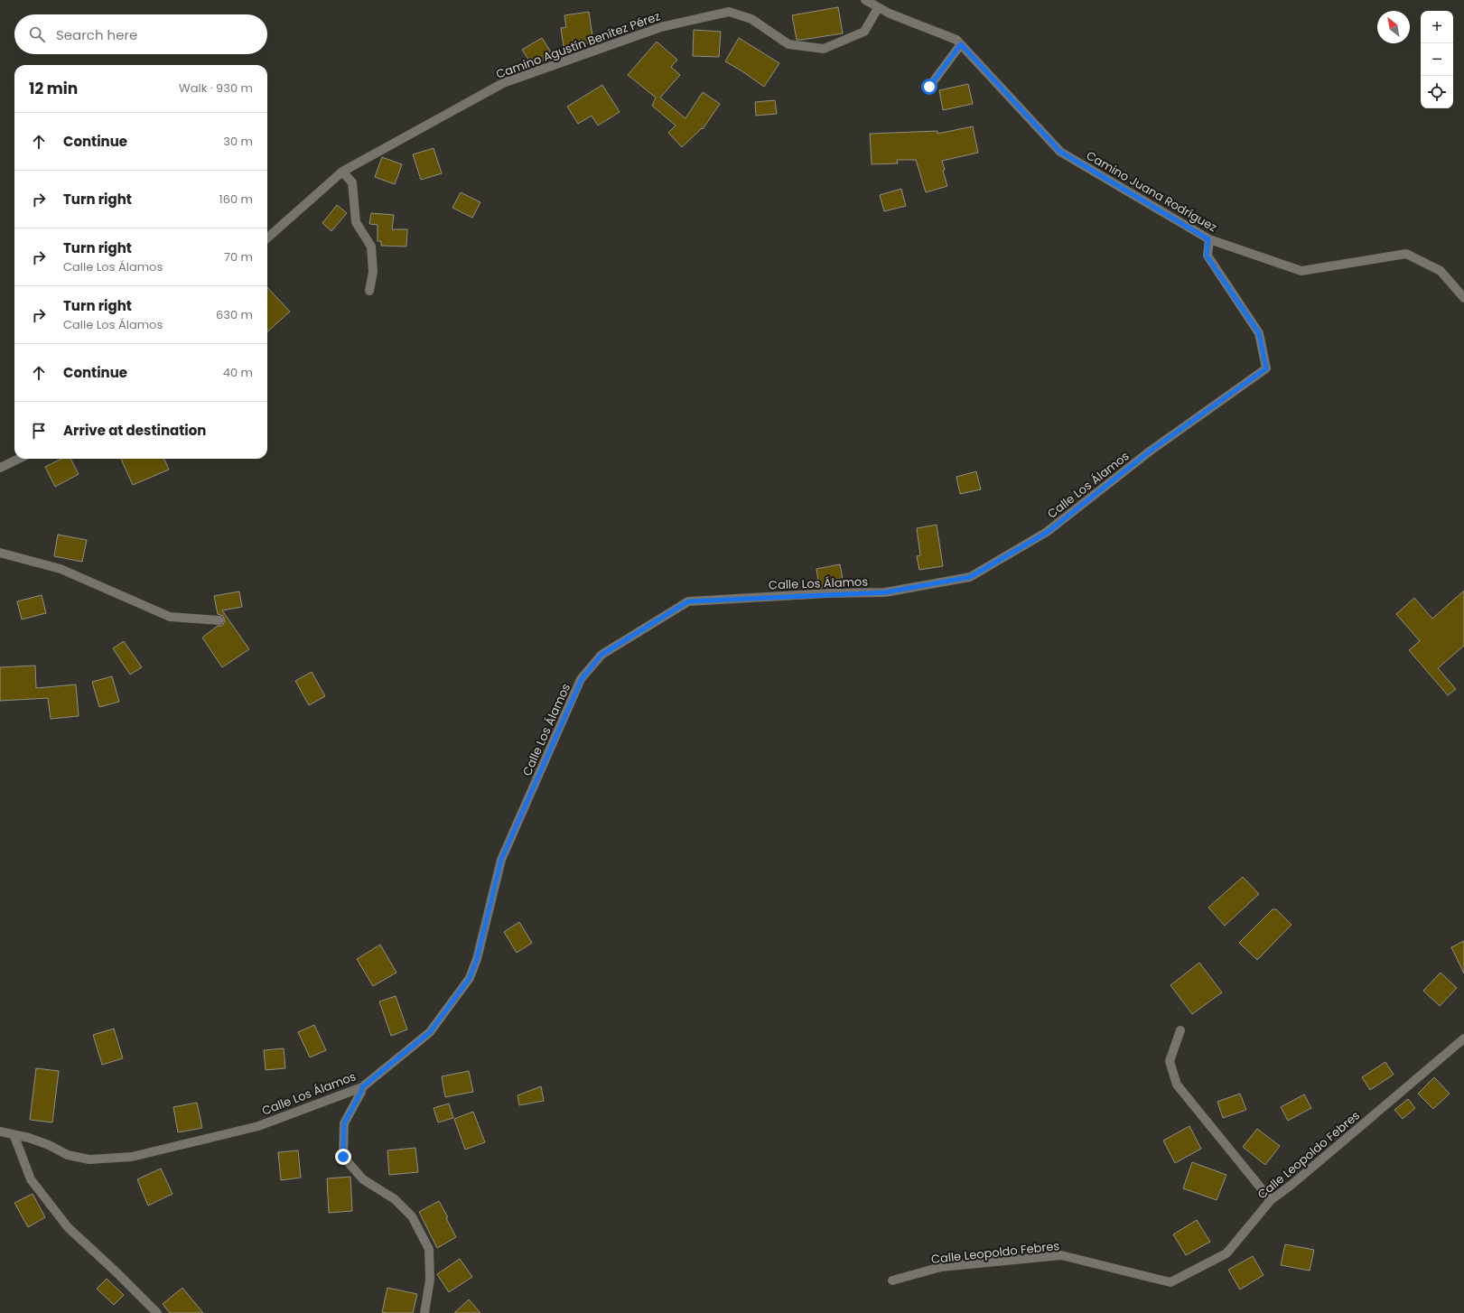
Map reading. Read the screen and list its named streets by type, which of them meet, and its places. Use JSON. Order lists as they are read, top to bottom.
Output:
{
  "streets": {
    "street": [
      "Camino Agustín Benítez Pérez",
      "Camino Juana Rodríguez",
      "Calle Los Álamos",
      "Calle Leopoldo Febres"
    ]
  },
  "crossings": [
    ["Camino Agustín Benítez Pérez", "Camino Juana Rodríguez"],
    ["Camino Juana Rodríguez", "Calle Los Álamos"]
  ],
  "north": "top left",
  "page": {
    "map_buttons": ["+", "−"],
    "search": "Search here",
    "heading": ["12 min", "Walk · 930 m"],
    "list": [
      ["Continue", "30 m"],
      ["Turn right", "160 m"],
      ["Turn right", "Calle Los Álamos", "70 m"],
      ["Turn right", "Calle Los Álamos", "630 m"],
      ["Continue", "40 m"],
      "Arrive at destination"
    ]
  }
}
